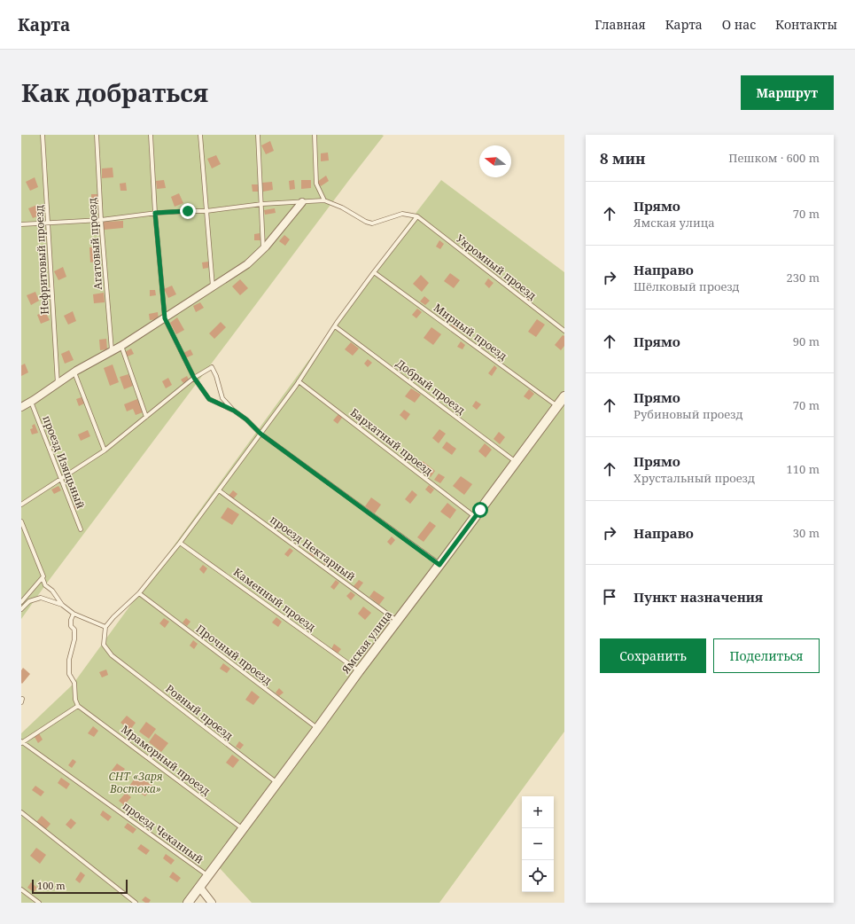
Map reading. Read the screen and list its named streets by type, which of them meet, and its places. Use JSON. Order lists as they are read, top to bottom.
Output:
{
  "streets": {
    "street": ["Ямская улица"],
    "lane": [
      "Агатовый проезд",
      "Нефритовый проезд",
      "Укромный проезд",
      "Мирный проезд",
      "Добрый проезд",
      "Бархатный проезд",
      "проезд Изящьный",
      "проезд Нектарный",
      "Каменный проезд",
      "Прочный проезд",
      "Ровный проезд",
      "Мраморный проезд",
      "проезд Чеканный"
    ]
  },
  "crossings": [
    ["Мирный проезд", "Ямская улица"],
    ["Добрый проезд", "Ямская улица"],
    ["Бархатный проезд", "Ямская улица"],
    ["проезд Нектарный", "Ямская улица"],
    ["Каменный проезд", "Ямская улица"],
    ["Ямская улица", "Прочный проезд"],
    ["Ямская улица", "Ровный проезд"],
    ["Ямская улица", "Мраморный проезд"],
    ["Ямская улица", "проезд Чеканный"]
  ],
  "parks": ["СНТ «Заря Востока»"],
  "scale_bar": "100 m",
  "north": "left",
  "page": {
    "header": "Карта",
    "nav": [
      "Главная",
      "Карта",
      "О нас",
      "Контакты"
    ],
    "title": "Как добраться",
    "buttons": [
      "Маршрут",
      ["Сохранить", "Поделиться"]
    ],
    "heading": ["8 мин", "Пешком · 600 m"],
    "list": [
      ["Прямо", "Ямская улица", "70 m"],
      ["Направо", "Шёлковый проезд", "230 m"],
      ["Прямо", "90 m"],
      ["Прямо", "Рубиновый проезд", "70 m"],
      ["Прямо", "Хрустальный проезд", "110 m"],
      ["Направо", "30 m"],
      "Пункт назначения"
    ],
    "map_buttons": ["+", "−"],
    "scale": "100 m"
  }
}
